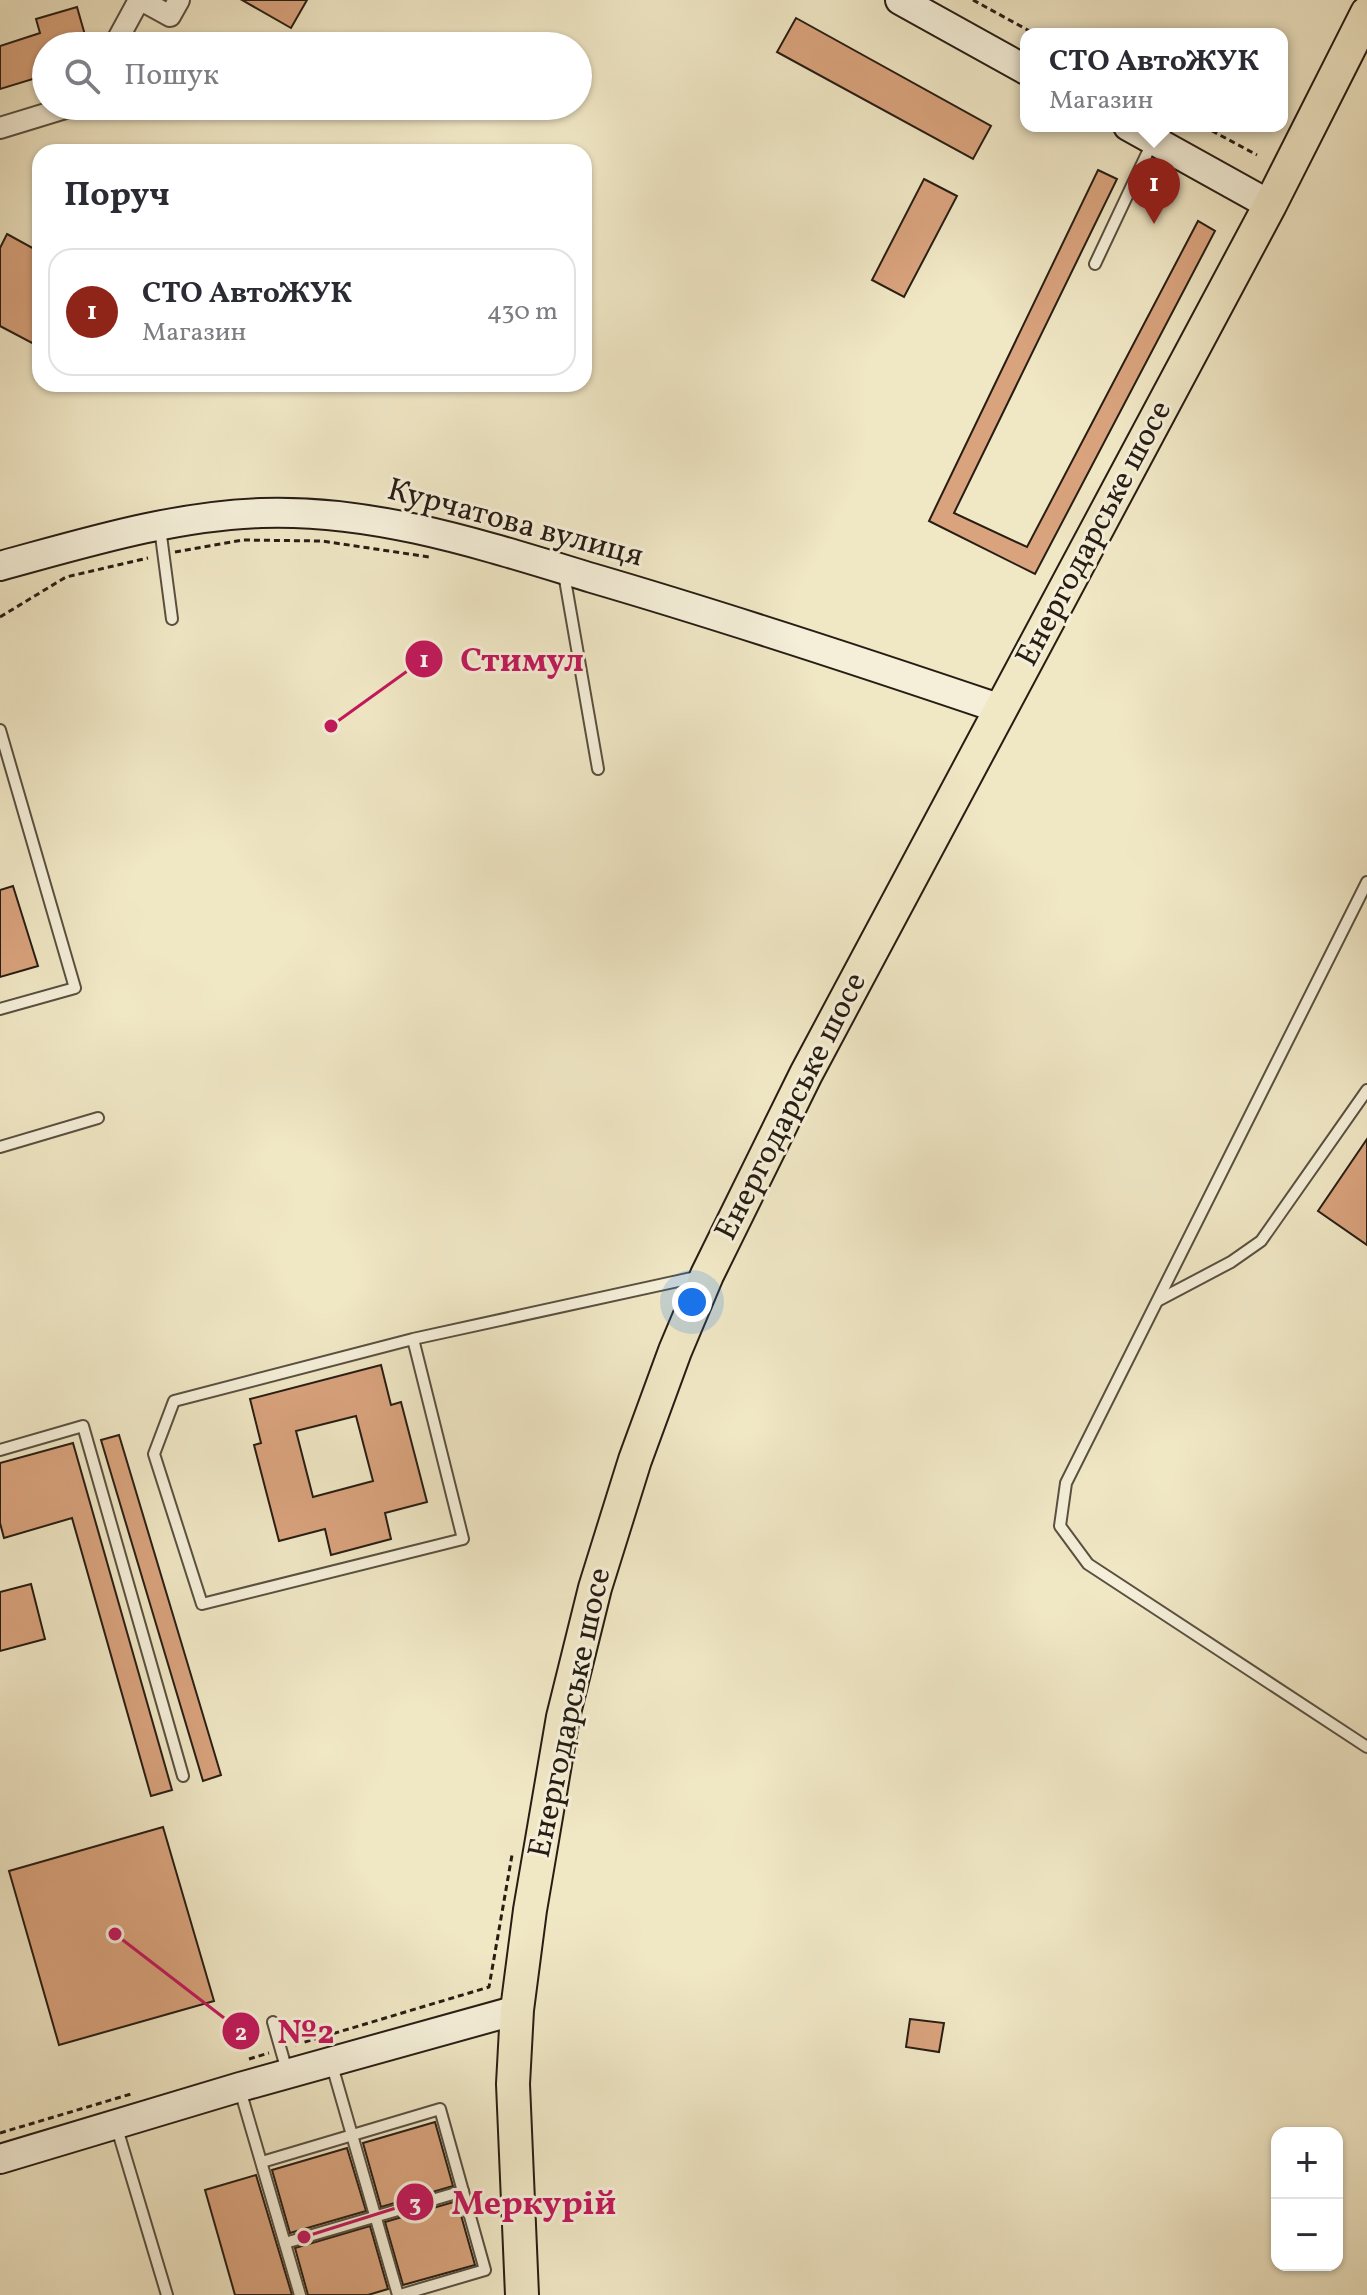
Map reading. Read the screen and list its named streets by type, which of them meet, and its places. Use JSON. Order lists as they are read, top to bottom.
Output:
{
  "streets": {
    "main road": ["Енергодарське шосе"],
    "street": ["Курчатова вулиця"]
  },
  "crossings": [
    ["Курчатова вулиця", "Енергодарське шосе"]
  ],
  "places": ["Стимул", "№2", "Меркурій"],
  "page": {
    "popup": ["СТО АвтоЖУК", "Магазин"],
    "search": "Пошук",
    "heading": "Поруч",
    "pins": "1",
    "list": [
      {
        "mark": "1",
        "name": "СТО АвтоЖУК",
        "note": "Магазин",
        "value": "430 m"
      }
    ],
    "map_buttons": ["+", "−"]
  }
}
